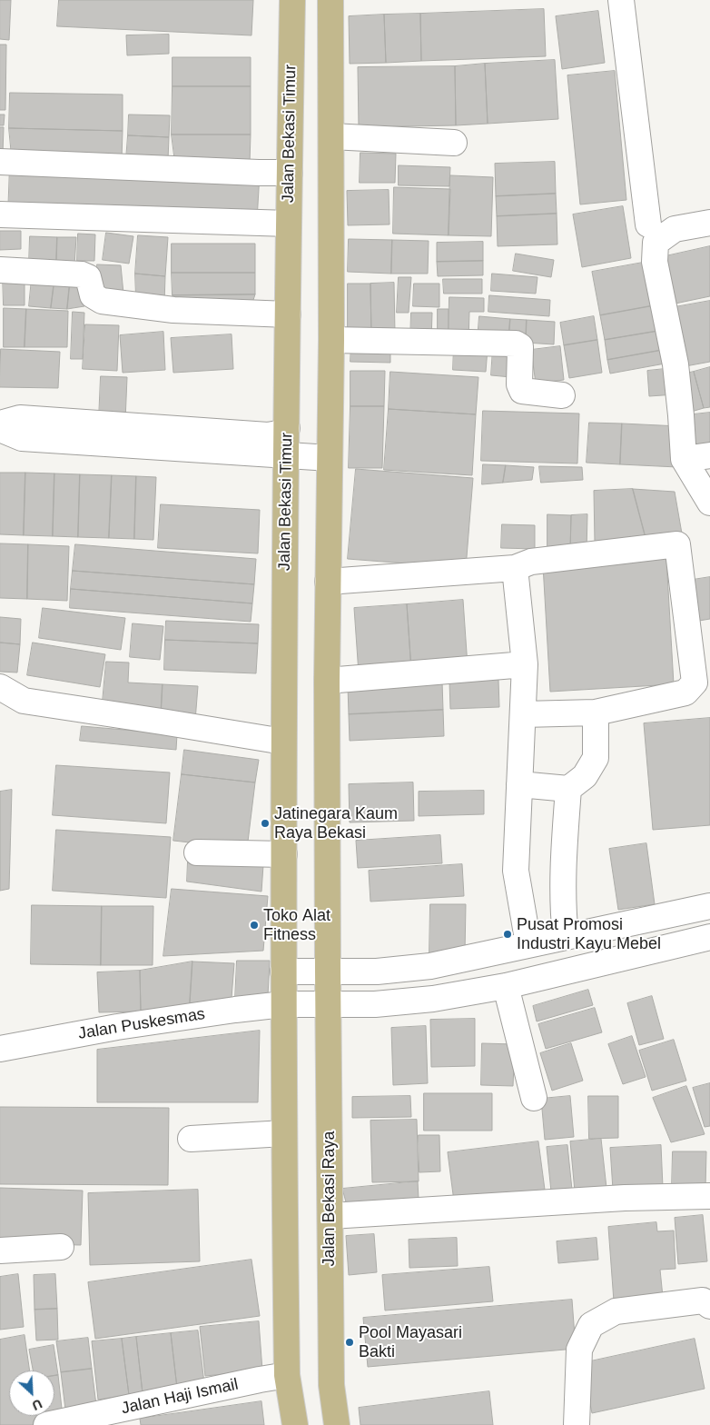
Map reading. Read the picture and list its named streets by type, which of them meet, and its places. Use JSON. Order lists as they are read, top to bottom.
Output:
{
  "streets": {
    "main road": ["Jalan Bekasi Timur", "Jalan Bekasi Raya"],
    "street": ["Jalan Puskesmas", "Jalan Haji Ismail"]
  },
  "crossings": [
    ["Jalan Bekasi Timur", "Jalan Puskesmas"],
    ["Jalan Puskesmas", "Jalan Bekasi Raya"]
  ],
  "places": [
    "Jatinegara Kaum Raya Bekasi",
    "Toko Alat Fitness",
    "Pusat Promosi Industri Kayu Mebel",
    "Pool Mayasari Bakti"
  ],
  "north": "bottom right"
}
